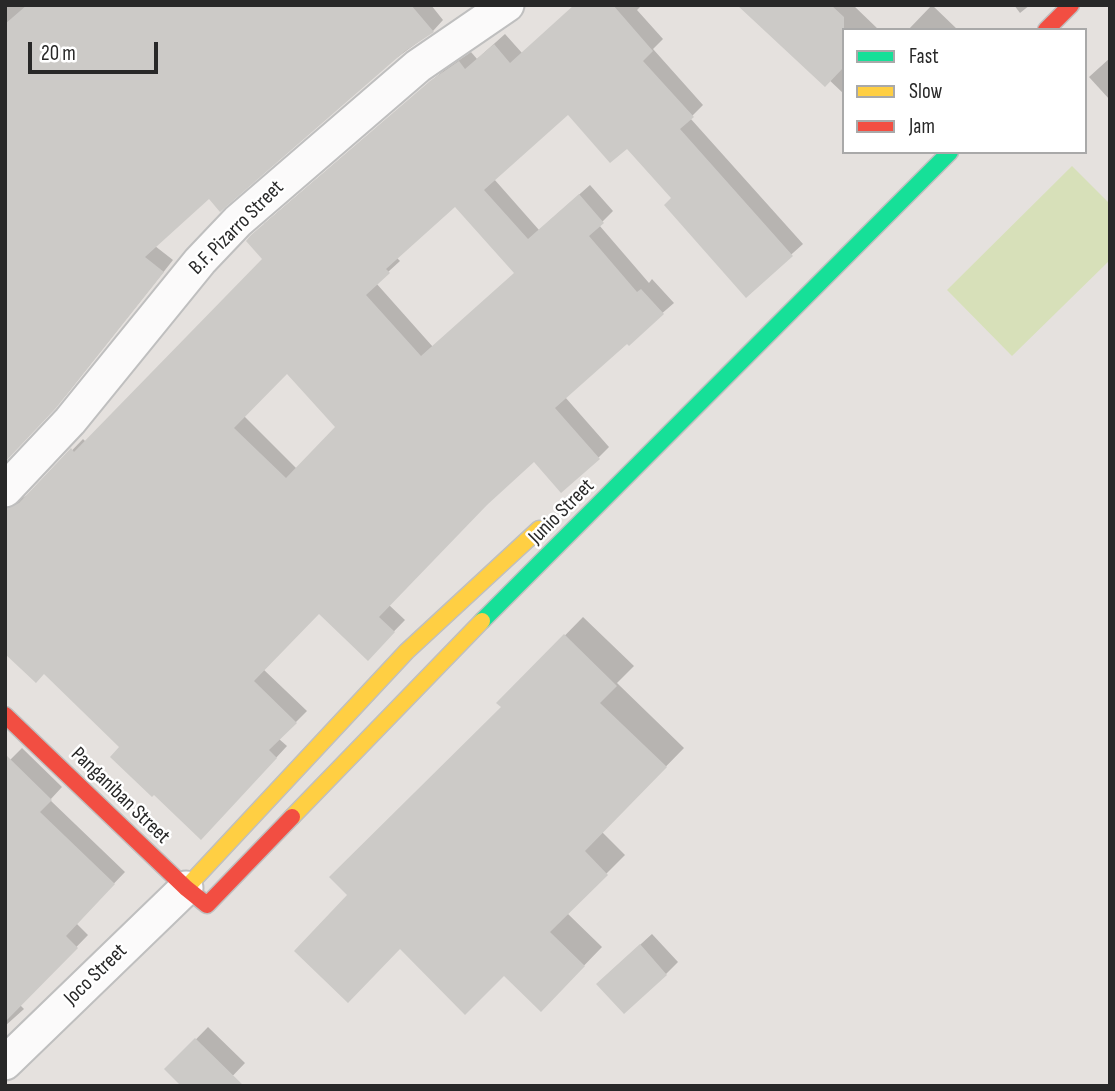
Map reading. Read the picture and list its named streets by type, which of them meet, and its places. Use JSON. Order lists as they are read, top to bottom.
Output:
{
  "streets": {
    "street": [
      "B.F. Pizarro Street",
      "Junio Street",
      "Panganiban Street",
      "Joco Street"
    ]
  },
  "crossings": [
    ["Junio Street", "Panganiban Street"],
    ["Junio Street", "Joco Street"],
    ["Panganiban Street", "Joco Street"]
  ],
  "legend": ["Fast", "Slow", "Jam"],
  "scale_bar": "20 m"
}
